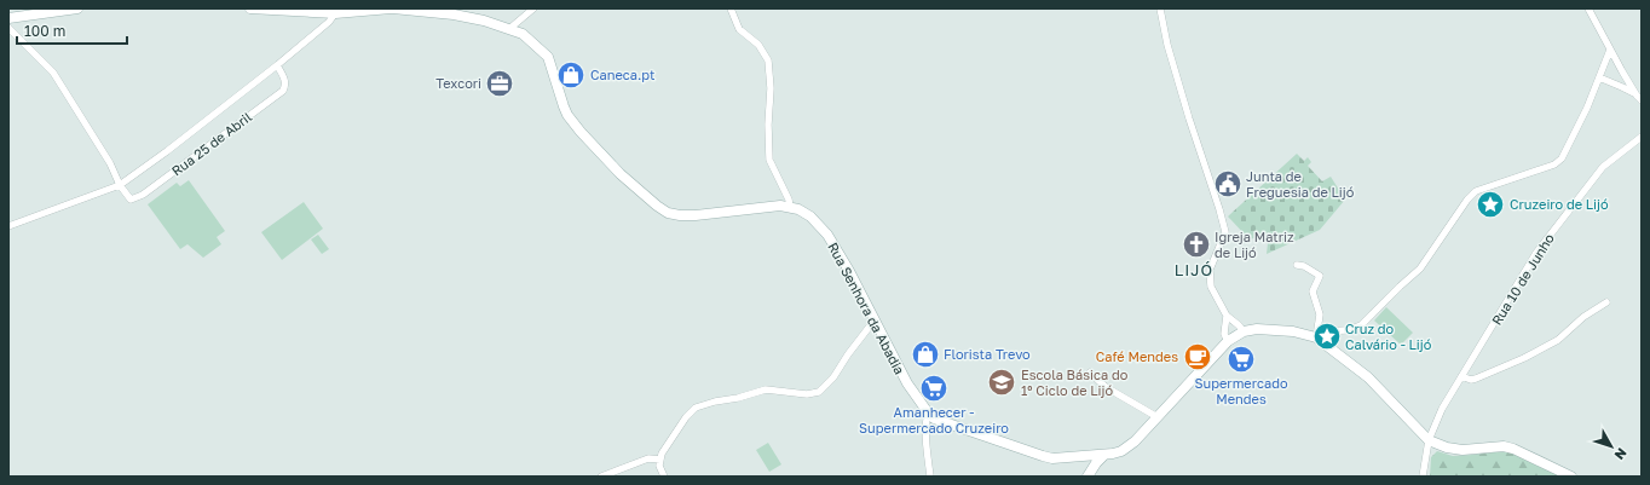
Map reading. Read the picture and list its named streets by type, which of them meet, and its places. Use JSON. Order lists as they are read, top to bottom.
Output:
{
  "streets": {
    "main road": ["Rua Senhora da Abadia"],
    "street": ["Rua 25 de Abril", "Rua 10 de Junho"]
  },
  "crossings": [
    ["Rua 25 de Abril", "Rua Senhora da Abadia"]
  ],
  "districts": ["LIJÓ"],
  "places": {
    "shop": ["Caneca.pt", "Florista Trevo"],
    "office": ["Texcori"],
    "public building": ["Junta de Freguesia de Lijó"],
    "place": ["Cruzeiro de Lijó", "Cruz do Calvário - Lijó"],
    "church": ["Igreja Matriz de Lijó"],
    "cafe": ["Café Mendes"],
    "supermarket": ["Supermercado Mendes", "Amanhecer - Supermercado Cruzeiro"],
    "school or university": ["Escola Básica do 1º Ciclo de Lijó"]
  },
  "scale_bar": "100 m",
  "north": "bottom right"
}
